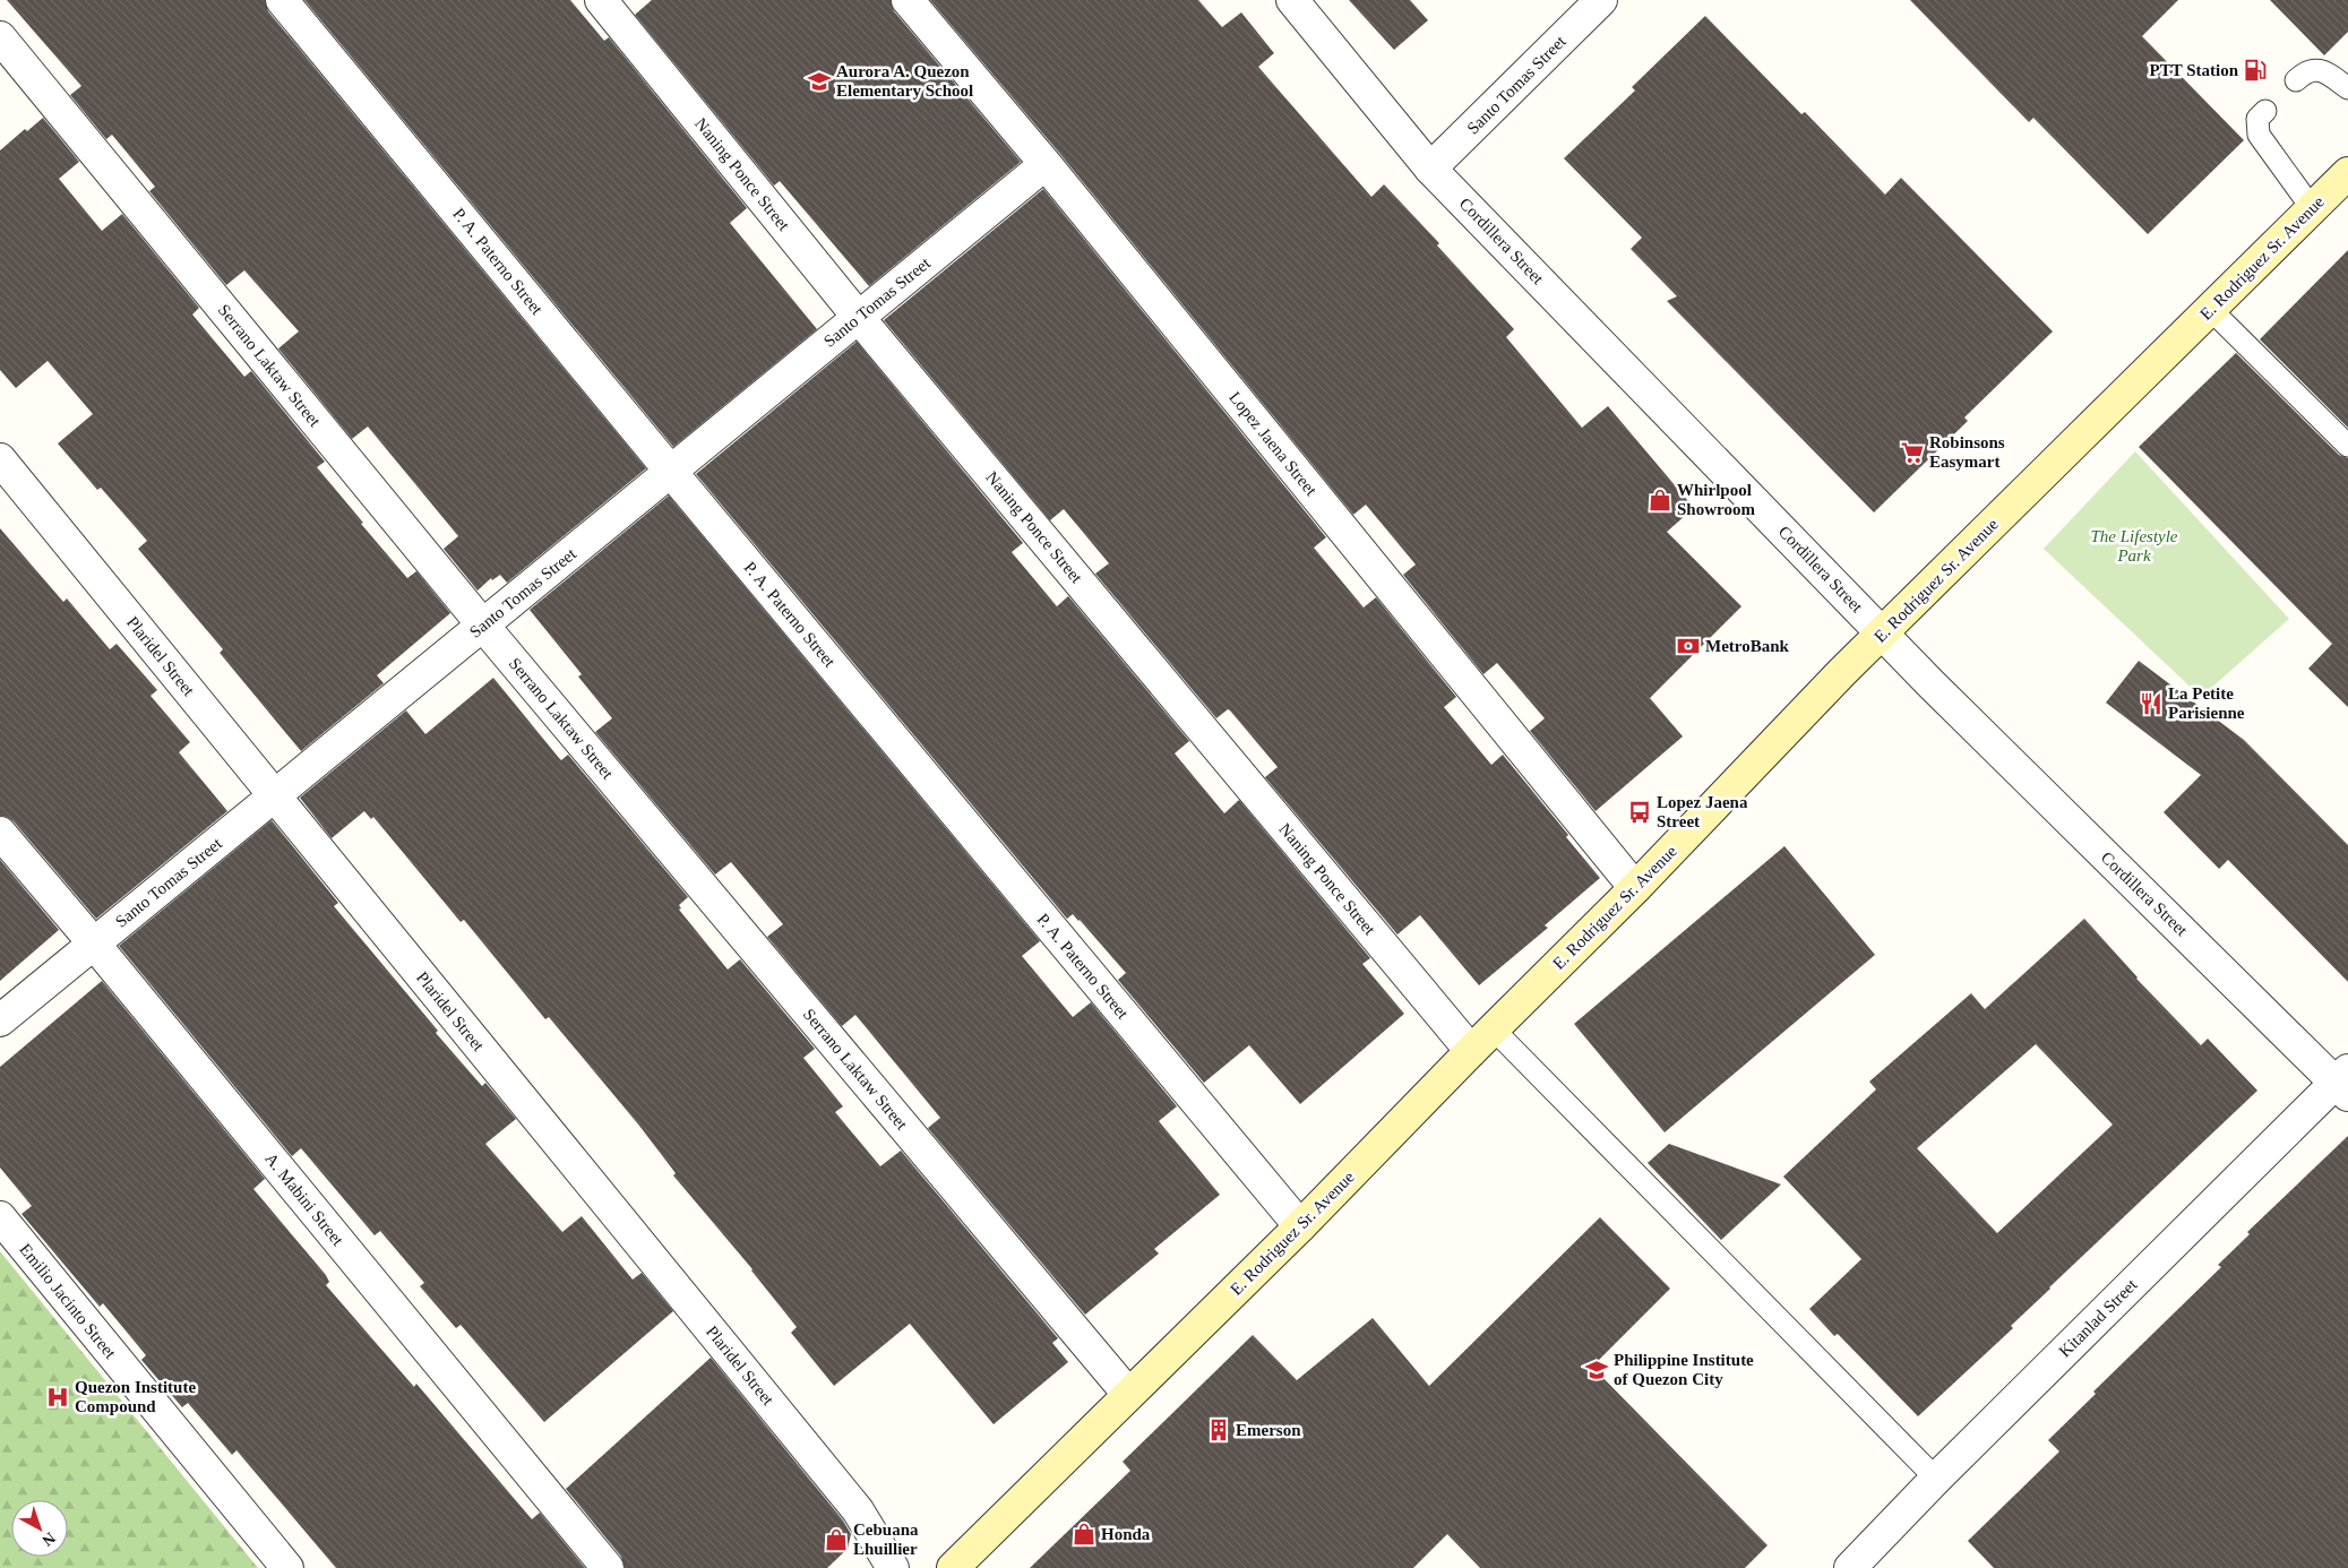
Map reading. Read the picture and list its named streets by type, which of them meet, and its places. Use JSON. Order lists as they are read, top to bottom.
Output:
{
  "streets": {
    "main road": ["E. Rodriguez Sr. Avenue"],
    "street": [
      "Santo Tomas Street",
      "Naning Ponce Street",
      "Cordillera Street",
      "P. A. Paterno Street",
      "Serrano Laktaw Street",
      "Lopez Jaena Street",
      "Plaridel Street",
      "A. Mabini Street",
      "Emilio Jacinto Street",
      "Kitanlad Street"
    ]
  },
  "crossings": [
    ["Santo Tomas Street", "Naning Ponce Street"],
    ["Santo Tomas Street", "Cordillera Street"],
    ["Santo Tomas Street", "P. A. Paterno Street"],
    ["Santo Tomas Street", "Serrano Laktaw Street"],
    ["Santo Tomas Street", "Lopez Jaena Street"],
    ["Santo Tomas Street", "Plaridel Street"],
    ["Santo Tomas Street", "A. Mabini Street"],
    ["Naning Ponce Street", "E. Rodriguez Sr. Avenue"],
    ["Cordillera Street", "E. Rodriguez Sr. Avenue"],
    ["Cordillera Street", "Kitanlad Street"],
    ["E. Rodriguez Sr. Avenue", "P. A. Paterno Street"],
    ["E. Rodriguez Sr. Avenue", "Serrano Laktaw Street"],
    ["E. Rodriguez Sr. Avenue", "Lopez Jaena Street"]
  ],
  "parks": ["The Lifestyle Park"],
  "places": {
    "fuel station": ["PTT Station"],
    "school or university": ["Aurora A. Quezon Elementary School", "Philippine Institute of Quezon City"],
    "supermarket": ["Robinsons Easymart"],
    "shop": ["Whirlpool Showroom", "Honda", "Cebuana Lhuillier"],
    "bank": ["MetroBank"],
    "restaurant": ["La Petite Parisienne"],
    "bus stop": ["Lopez Jaena Street"],
    "hospital": ["Quezon Institute Compound"],
    "building": ["Emerson"]
  },
  "north": "bottom right"
}
